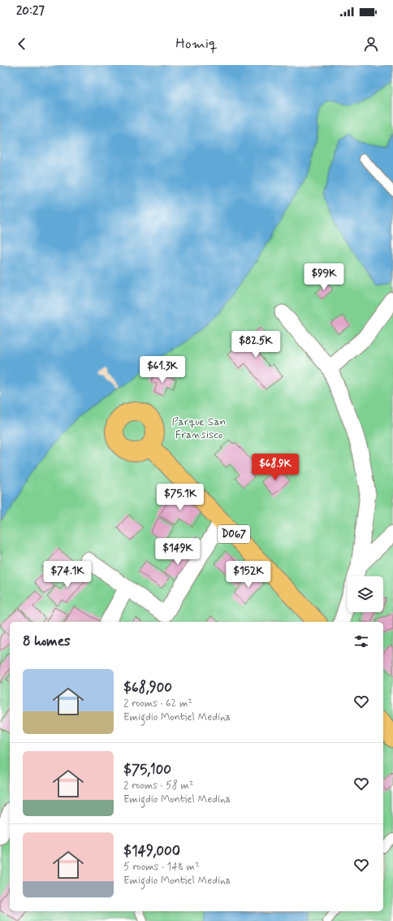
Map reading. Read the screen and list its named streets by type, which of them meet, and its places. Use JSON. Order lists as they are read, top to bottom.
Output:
{
  "streets": {
    "main road": ["D067"]
  },
  "parks": ["Parque San Fransisco"],
  "page": {
    "status": "20:27",
    "header": "Homiq",
    "price": [
      "$99K",
      "$82.5K",
      "$61.3K",
      "$68.9K",
      "$75.1K",
      "$149K",
      "$74.1K",
      "$152K"
    ],
    "heading": "8 homes",
    "list": [
      {
        "name": "$68,900",
        "note": "2 rooms · 62 m² · Emigdio Montiel Medina"
      },
      {
        "name": "$75,100",
        "note": "2 rooms · 58 m² · Emigdio Montiel Medina"
      },
      {
        "name": "$149,000",
        "note": "5 rooms · 148 m² · Emigdio Montiel Medina"
      }
    ]
  }
}
